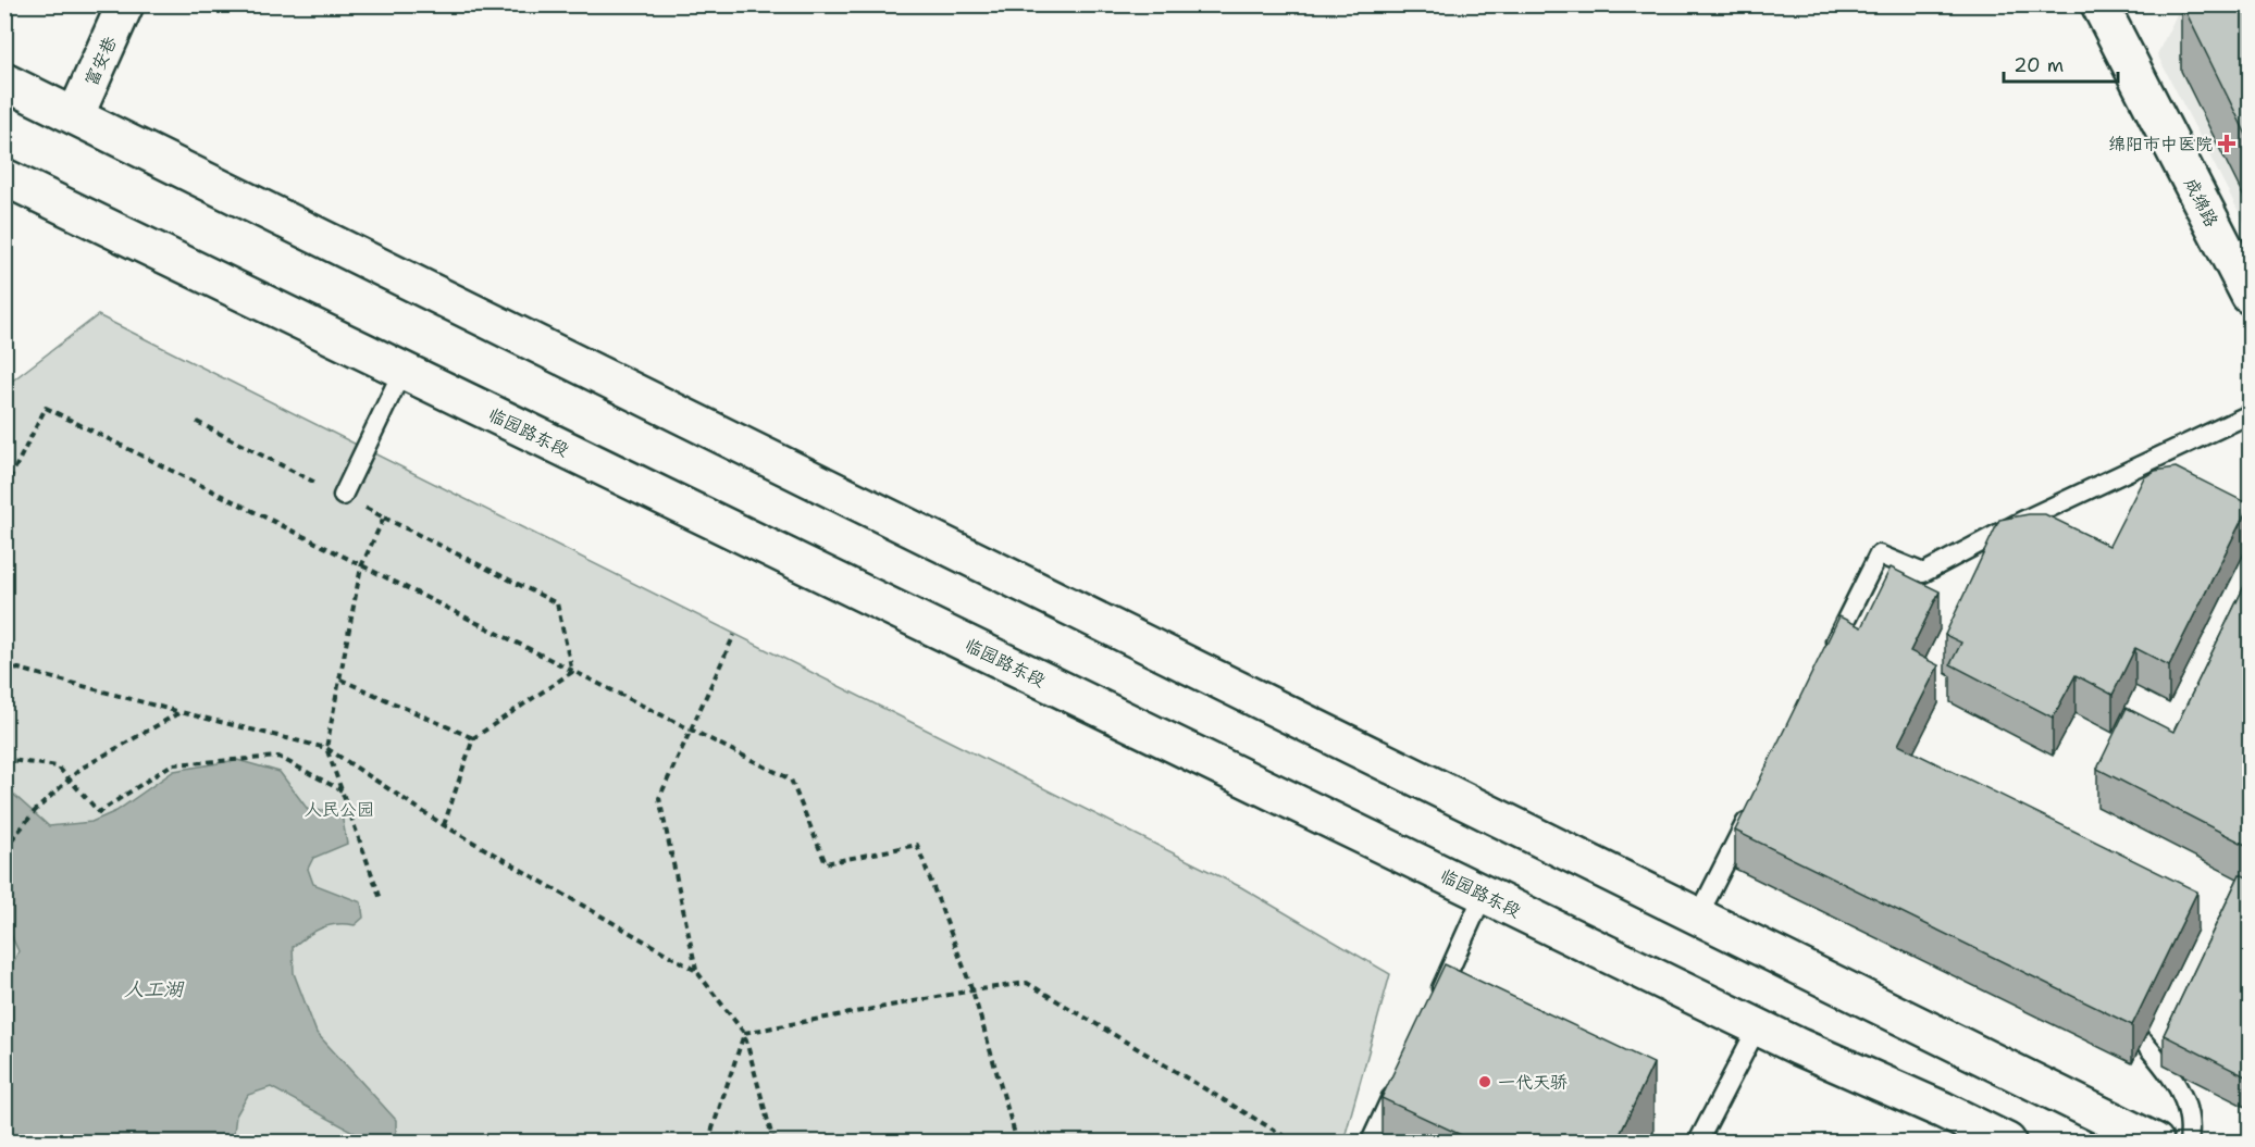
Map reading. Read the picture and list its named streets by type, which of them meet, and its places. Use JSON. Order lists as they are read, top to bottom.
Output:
{
  "streets": {
    "main road": ["富安巷", "成绵路", "临园路东段"]
  },
  "water": ["人工湖"],
  "parks": ["人民公园"],
  "places": {
    "health": ["绵阳市中医院"],
    "other": ["一代天骄"]
  },
  "scale_bar": "20 m"
}
